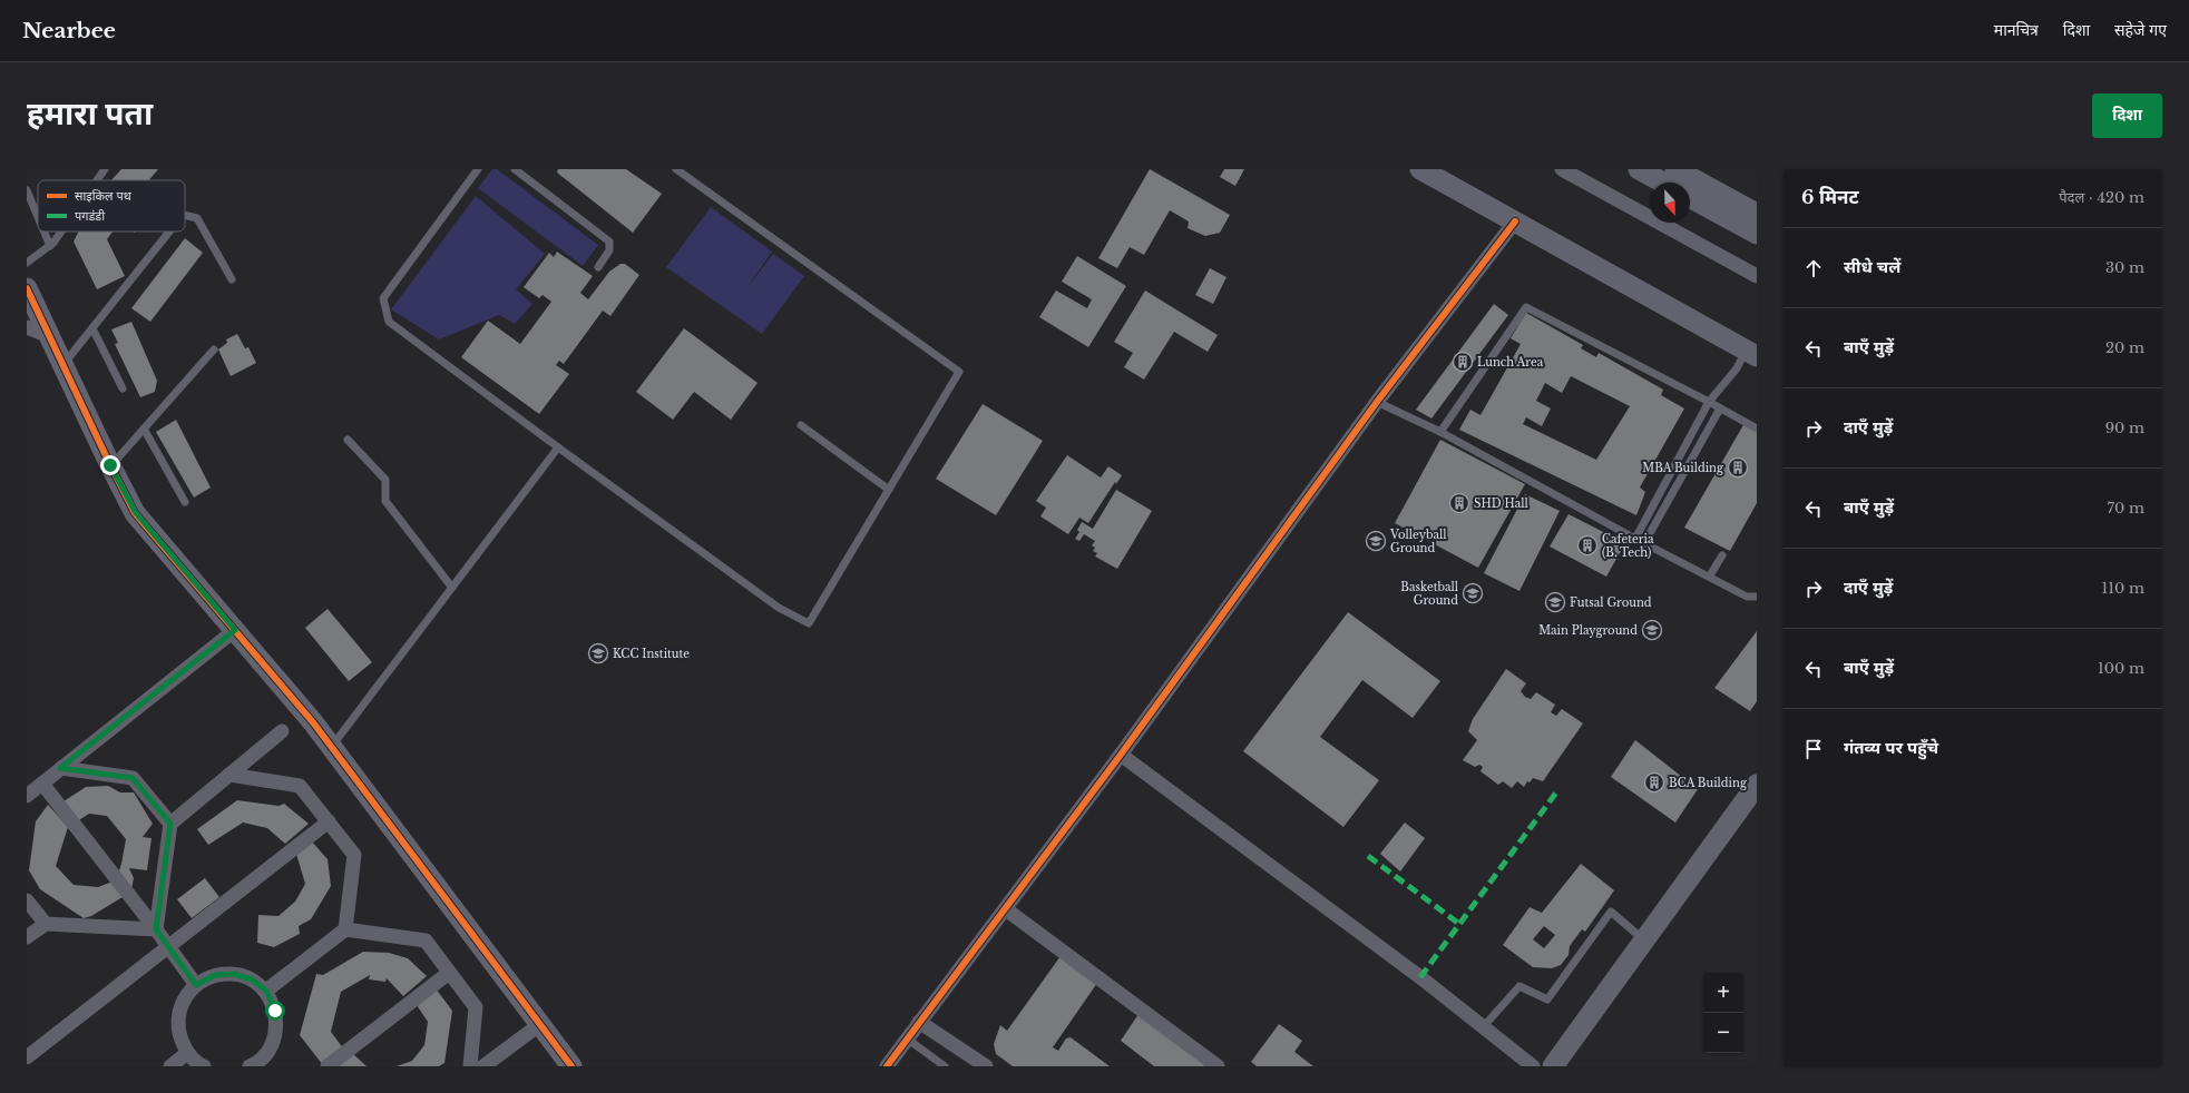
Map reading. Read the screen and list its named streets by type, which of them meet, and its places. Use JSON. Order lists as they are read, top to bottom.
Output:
{
  "places": {
    "building": [
      "Lunch Area",
      "MBA Building",
      "SHD Hall",
      "Cafeteria (B. Tech)",
      "BCA Building"
    ],
    "school or university": [
      "Volleyball Ground",
      "Basketball Ground",
      "Futsal Ground",
      "Main Playground",
      "KCC Institute"
    ]
  },
  "legend": ["साइकिल पथ", "पगडंडी"],
  "north": "bottom",
  "page": {
    "header": "Nearbee",
    "nav": ["मानचित्र", "दिशा", "सहेजे गए"],
    "buttons": "दिशा",
    "title": "हमारा पता",
    "heading": ["6 मिनट", "पैदल · 420 m"],
    "list": [
      ["सीधे चलें", "30 m"],
      ["बाएँ मुड़ें", "20 m"],
      ["दाएँ मुड़ें", "90 m"],
      ["बाएँ मुड़ें", "70 m"],
      ["दाएँ मुड़ें", "110 m"],
      ["बाएँ मुड़ें", "100 m"],
      "गंतव्य पर पहुँचे"
    ],
    "map_buttons": ["+", "−"]
  }
}
